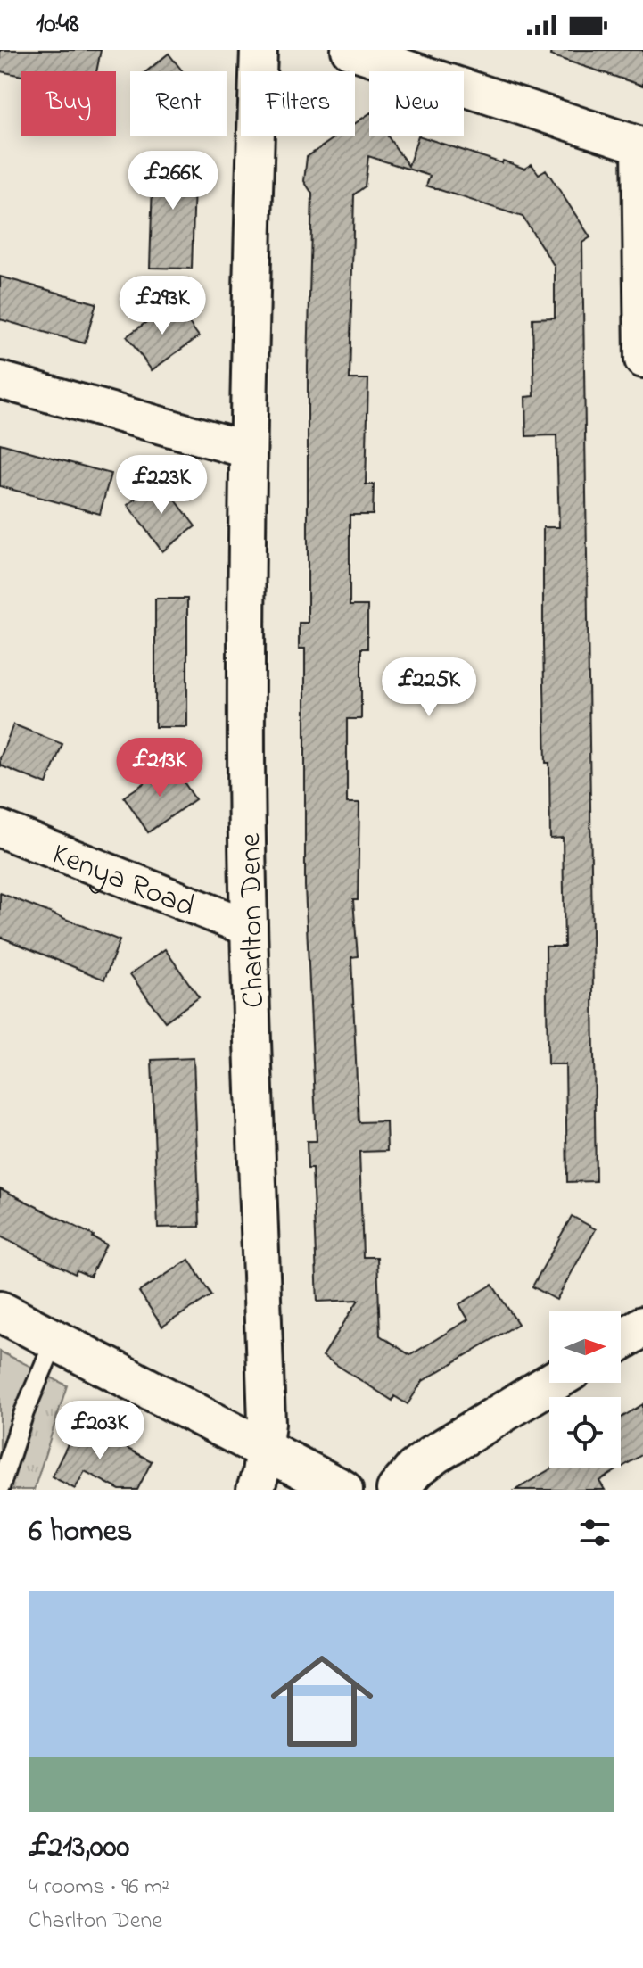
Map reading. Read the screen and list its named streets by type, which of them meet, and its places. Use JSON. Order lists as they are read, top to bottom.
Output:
{
  "streets": {
    "street": ["Kenya Road", "Charlton Dene"]
  },
  "crossings": [
    ["Kenya Road", "Charlton Dene"]
  ],
  "north": "right",
  "page": {
    "status": "10:48",
    "chip": [
      "Buy",
      "Rent",
      "Filters",
      "New"
    ],
    "price": [
      "£266K",
      "£293K",
      "£223K",
      "£225K",
      "£213K",
      "£203K"
    ],
    "heading": "6 homes",
    "list": [
      {
        "name": "£213,000",
        "note": "4 rooms · 96 m² · Charlton Dene"
      }
    ]
  }
}
